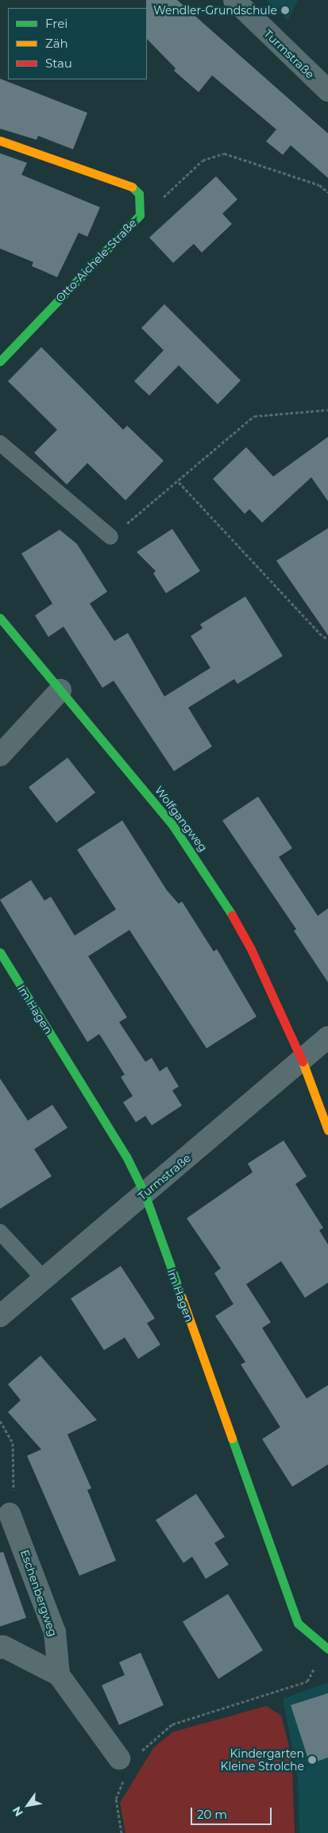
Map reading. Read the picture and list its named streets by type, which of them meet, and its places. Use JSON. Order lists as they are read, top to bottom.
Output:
{
  "streets": {
    "street": [
      "Turmstraße",
      "Otto-Aichele-Straße",
      "Wolfgangweg",
      "Im Hagen",
      "Eschenbergweg"
    ]
  },
  "crossings": [
    ["Turmstraße", "Wolfgangweg"],
    ["Turmstraße", "Im Hagen"]
  ],
  "places": ["Wendler-Grundschule", "Kindergarten Kleine Strolche"],
  "legend": ["Frei", "Zäh", "Stau"],
  "scale_bar": "20 m",
  "north": "bottom left"
}
